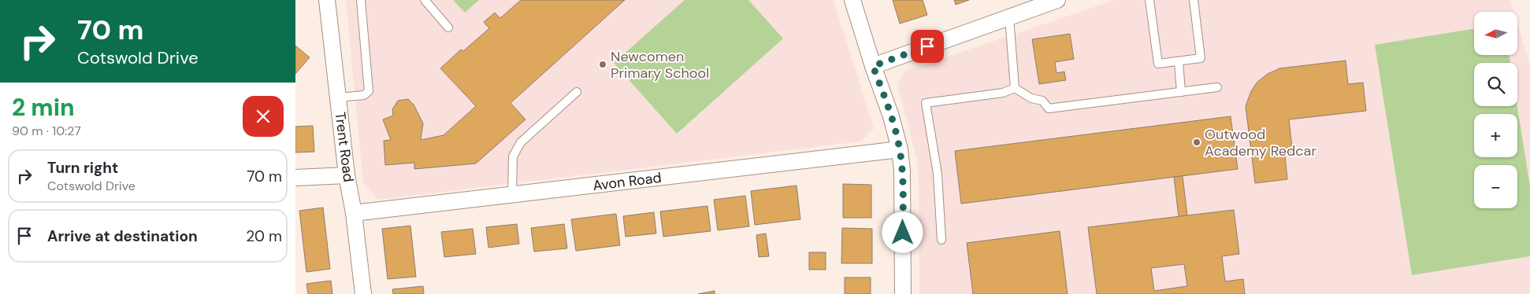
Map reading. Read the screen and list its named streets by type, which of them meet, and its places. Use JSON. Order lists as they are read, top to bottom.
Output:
{
  "streets": {
    "street": ["Trent Road", "Avon Road"]
  },
  "crossings": [
    ["Trent Road", "Avon Road"]
  ],
  "places": ["Newcomen Primary School", "Outwood Academy Redcar"],
  "north": "left",
  "page": {
    "turn": ["70 m", "Cotswold Drive"],
    "map_buttons": ["+", "−"],
    "heading": ["2 min", "90 m · 10:27"],
    "list": [
      {
        "name": "Turn right",
        "note": "Cotswold Drive",
        "value": "70 m"
      },
      {
        "name": "Arrive at destination",
        "value": "20 m"
      }
    ]
  }
}
